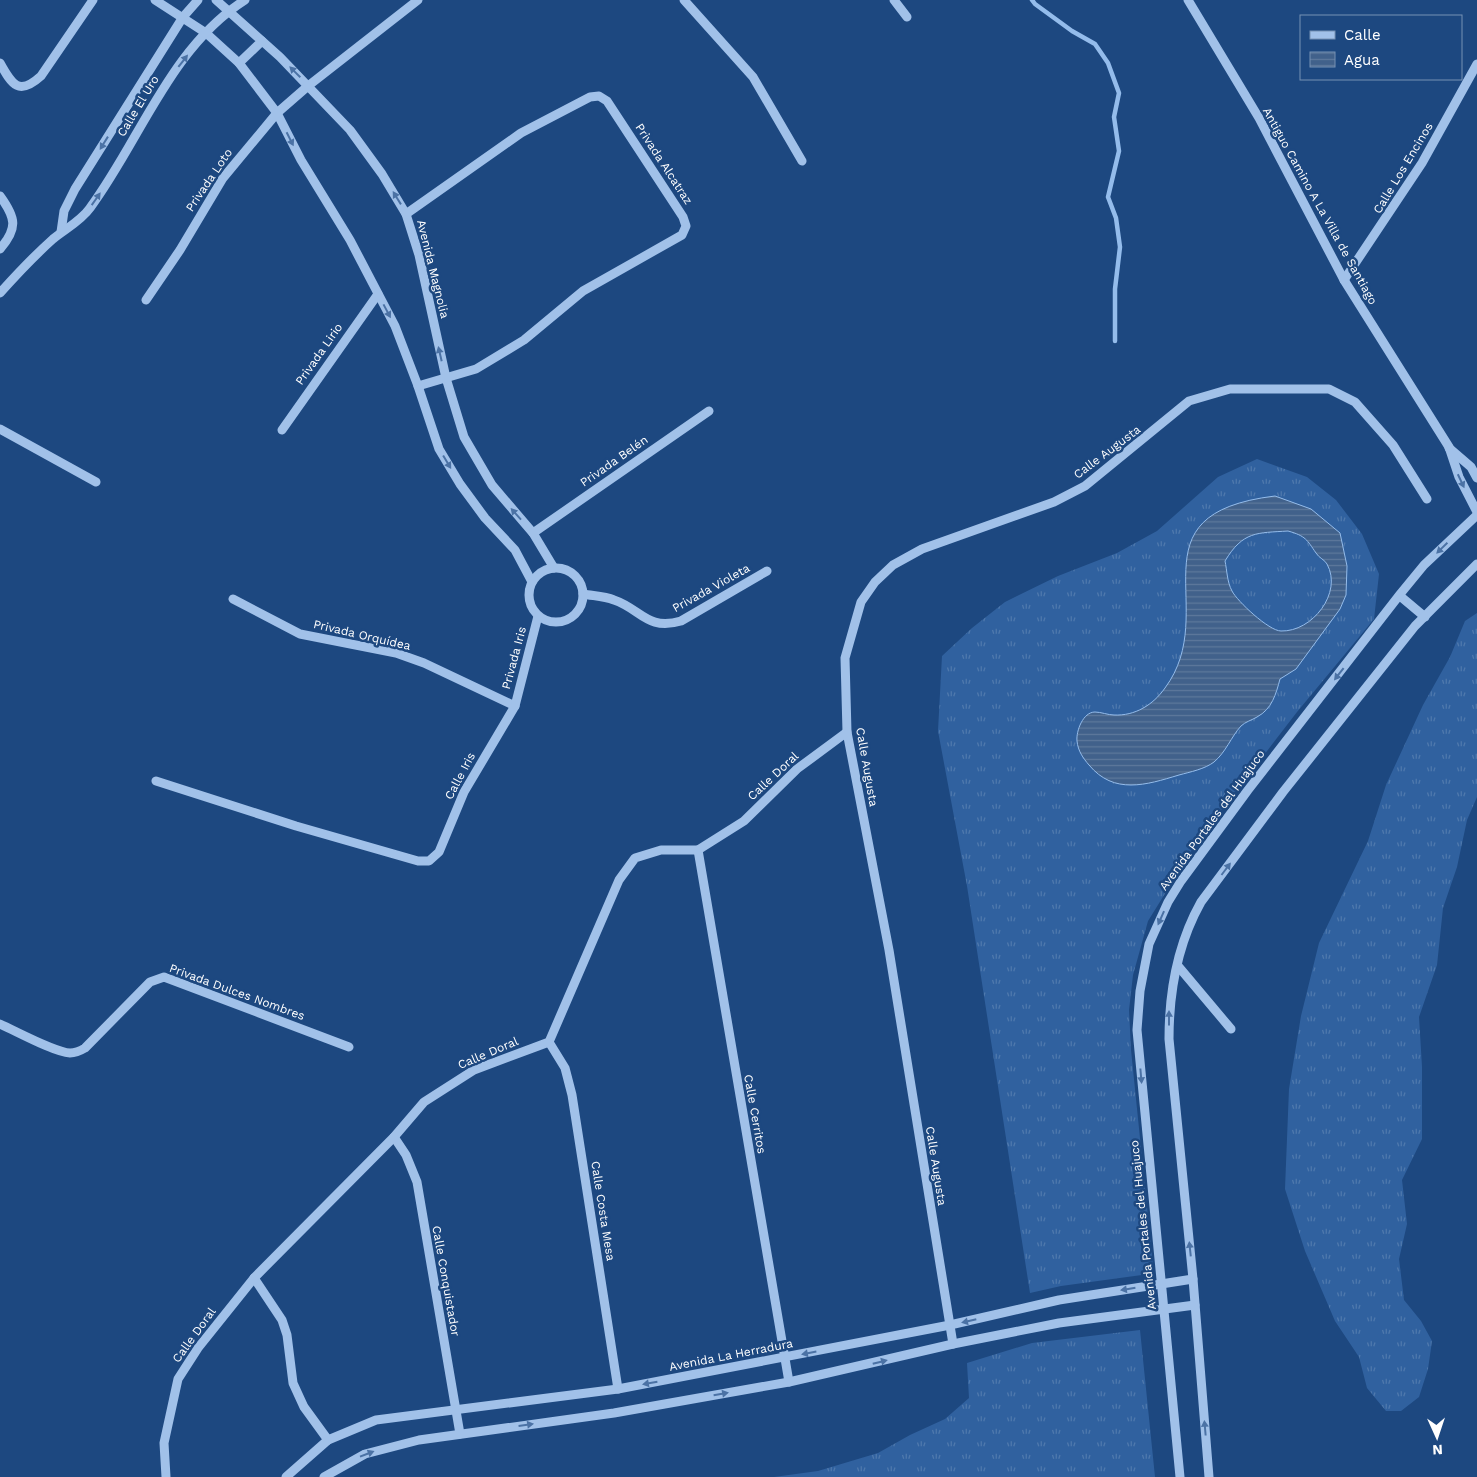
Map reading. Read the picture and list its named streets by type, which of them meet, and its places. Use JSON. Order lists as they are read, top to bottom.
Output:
{
  "streets": {
    "street": [
      "Calle El Uro",
      "Privada Alcatraz",
      "Calle Los Encinos",
      "Privada Loto",
      "Antiguo Camino A La Villa de Santiago",
      "Avenida Magnolia",
      "Privada Lirio",
      "Calle Augusta",
      "Privada Belén",
      "Privada Violeta",
      "Privada Orquídea",
      "Privada Iris",
      "Calle Iris",
      "Calle Doral",
      "Avenida Portales del Huajuco",
      "Privada Dulces Nombres",
      "Calle Cerritos",
      "Calle Costa Mesa",
      "Calle Conquistador",
      "Avenida La Herradura"
    ]
  },
  "crossings": [
    ["Calle El Uro", "Avenida Magnolia"],
    ["Privada Alcatraz", "Avenida Magnolia"],
    ["Calle Los Encinos", "Antiguo Camino A La Villa de Santiago"],
    ["Privada Loto", "Avenida Magnolia"],
    ["Antiguo Camino A La Villa de Santiago", "Avenida Portales del Huajuco"],
    ["Avenida Magnolia", "Privada Belén"],
    ["Avenida Magnolia", "Privada Violeta"],
    ["Avenida Magnolia", "Privada Iris"],
    ["Calle Augusta", "Calle Doral"],
    ["Calle Augusta", "Avenida La Herradura"],
    ["Privada Violeta", "Privada Iris"],
    ["Privada Orquídea", "Privada Iris"],
    ["Privada Orquídea", "Calle Iris"],
    ["Privada Iris", "Calle Iris"],
    ["Calle Doral", "Calle Cerritos"],
    ["Calle Doral", "Calle Costa Mesa"],
    ["Calle Doral", "Calle Conquistador"],
    ["Avenida Portales del Huajuco", "Avenida La Herradura"],
    ["Calle Cerritos", "Avenida La Herradura"],
    ["Calle Costa Mesa", "Avenida La Herradura"],
    ["Calle Conquistador", "Avenida La Herradura"]
  ],
  "legend": ["Calle", "Agua"],
  "north": "bottom"
}
